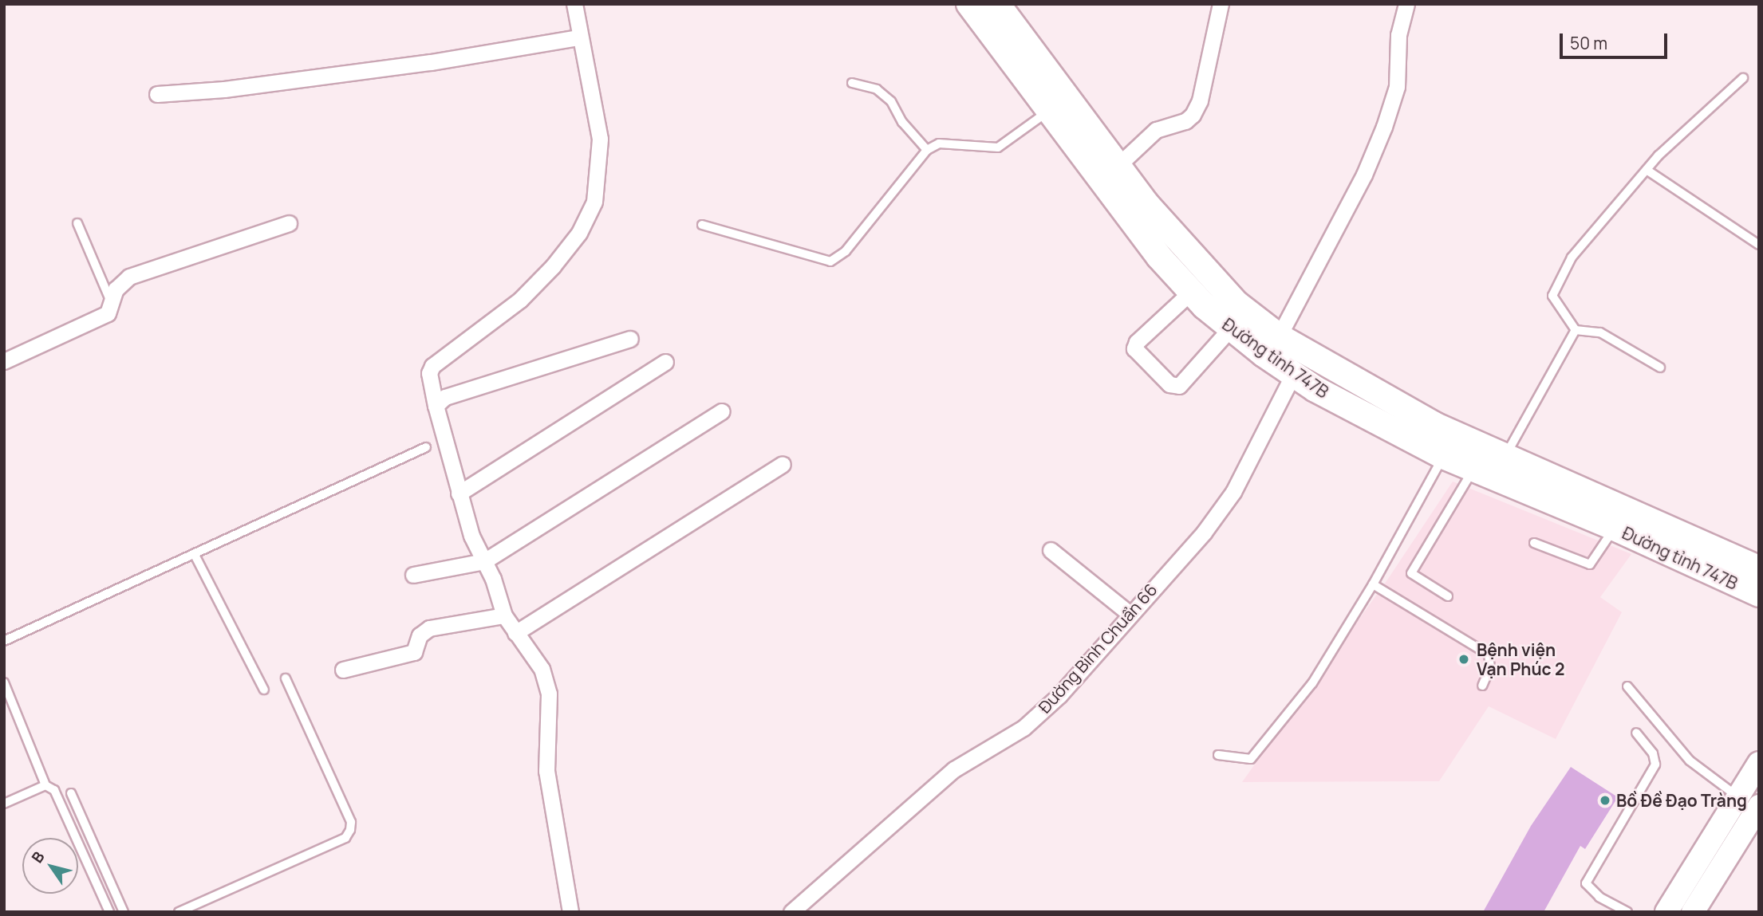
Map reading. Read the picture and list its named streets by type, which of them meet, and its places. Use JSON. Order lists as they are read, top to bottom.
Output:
{
  "streets": {
    "main road": ["Đường tỉnh 747B"],
    "street": ["Đường Bình Chuẩn 66"]
  },
  "crossings": [
    ["Đường tỉnh 747B", "Đường Bình Chuẩn 66"]
  ],
  "places": ["Bệnh viện Vạn Phúc 2", "Bồ Đề Đạo Tràng"],
  "scale_bar": "50 m",
  "north": "top left"
}
